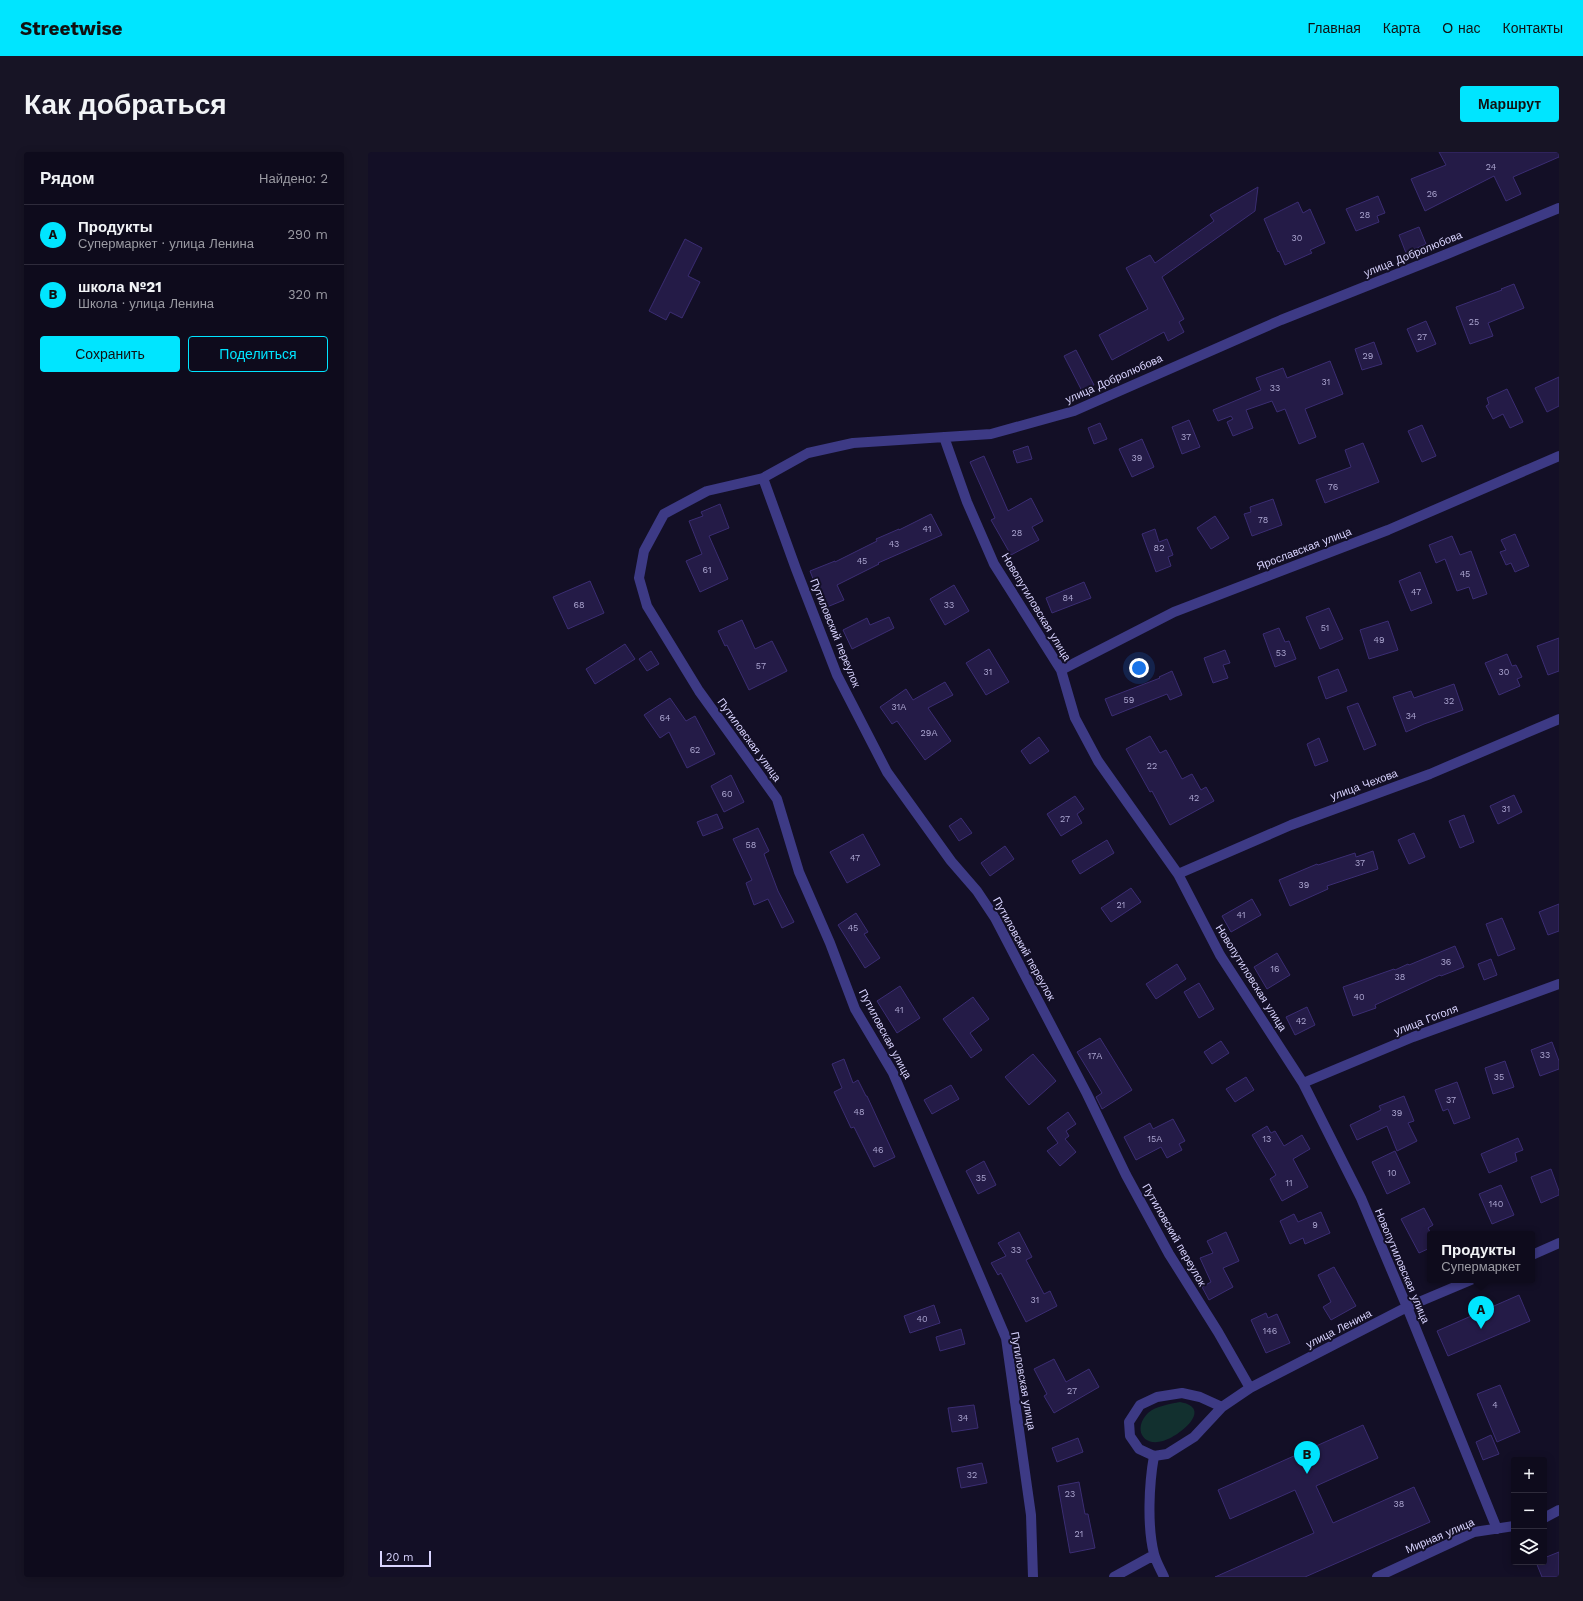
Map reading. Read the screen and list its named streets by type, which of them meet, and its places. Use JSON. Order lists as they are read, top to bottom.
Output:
{
  "streets": {
    "street": [
      "улица Добролюбова",
      "Ярославская улица",
      "Новопутиловская улица",
      "Путиловский переулок",
      "Путиловская улица",
      "улица Чехова",
      "улица Гоголя",
      "улица Ленина",
      "Мирная улица"
    ]
  },
  "crossings": [
    ["улица Добролюбова", "Новопутиловская улица"],
    ["улица Добролюбова", "Путиловский переулок"],
    ["улица Добролюбова", "Путиловская улица"],
    ["Ярославская улица", "Новопутиловская улица"],
    ["Новопутиловская улица", "улица Чехова"],
    ["Новопутиловская улица", "улица Гоголя"],
    ["Новопутиловская улица", "улица Ленина"],
    ["Новопутиловская улица", "Мирная улица"],
    ["Путиловский переулок", "улица Ленина"]
  ],
  "house_numbers": [
    "24",
    "26",
    "28",
    "30",
    "25",
    "27",
    "29",
    "31",
    "33",
    "37",
    "39",
    "76",
    "78",
    "41",
    "28",
    "43",
    "82",
    "45",
    "61",
    "45",
    "47",
    "84",
    "68",
    "33",
    "51",
    "49",
    "53",
    "57",
    "31",
    "30",
    "59",
    "32",
    "31А",
    "34",
    "64",
    "29А",
    "62",
    "22",
    "60",
    "42",
    "31",
    "27",
    "58",
    "47",
    "37",
    "39",
    "21",
    "41",
    "45",
    "36",
    "16",
    "38",
    "40",
    "41",
    "42",
    "33",
    "17А",
    "35",
    "37",
    "48",
    "39",
    "15А",
    "13",
    "46",
    "10",
    "35",
    "11",
    "140",
    "9",
    "33",
    "31",
    "40",
    "146",
    "27",
    "4",
    "34",
    "32",
    "23",
    "38",
    "21"
  ],
  "scale_bar": "20 m",
  "page": {
    "header": "Streetwise",
    "nav": [
      "Главная",
      "Карта",
      "О нас",
      "Контакты"
    ],
    "buttons": [
      "Маршрут",
      ["Сохранить", "Поделиться"]
    ],
    "title": "Как добраться",
    "heading": ["Рядом", "Найдено: 2"],
    "list": [
      {
        "mark": "A",
        "name": "Продукты",
        "note": "Супермаркет · улица Ленина",
        "value": "290 m"
      },
      {
        "mark": "B",
        "name": "школа №21",
        "note": "Школа · улица Ленина",
        "value": "320 m"
      }
    ],
    "popup": ["Продукты", "Супермаркет"],
    "pins": ["A", "B"],
    "map_buttons": ["+", "−"],
    "scale": "20 m"
  }
}
